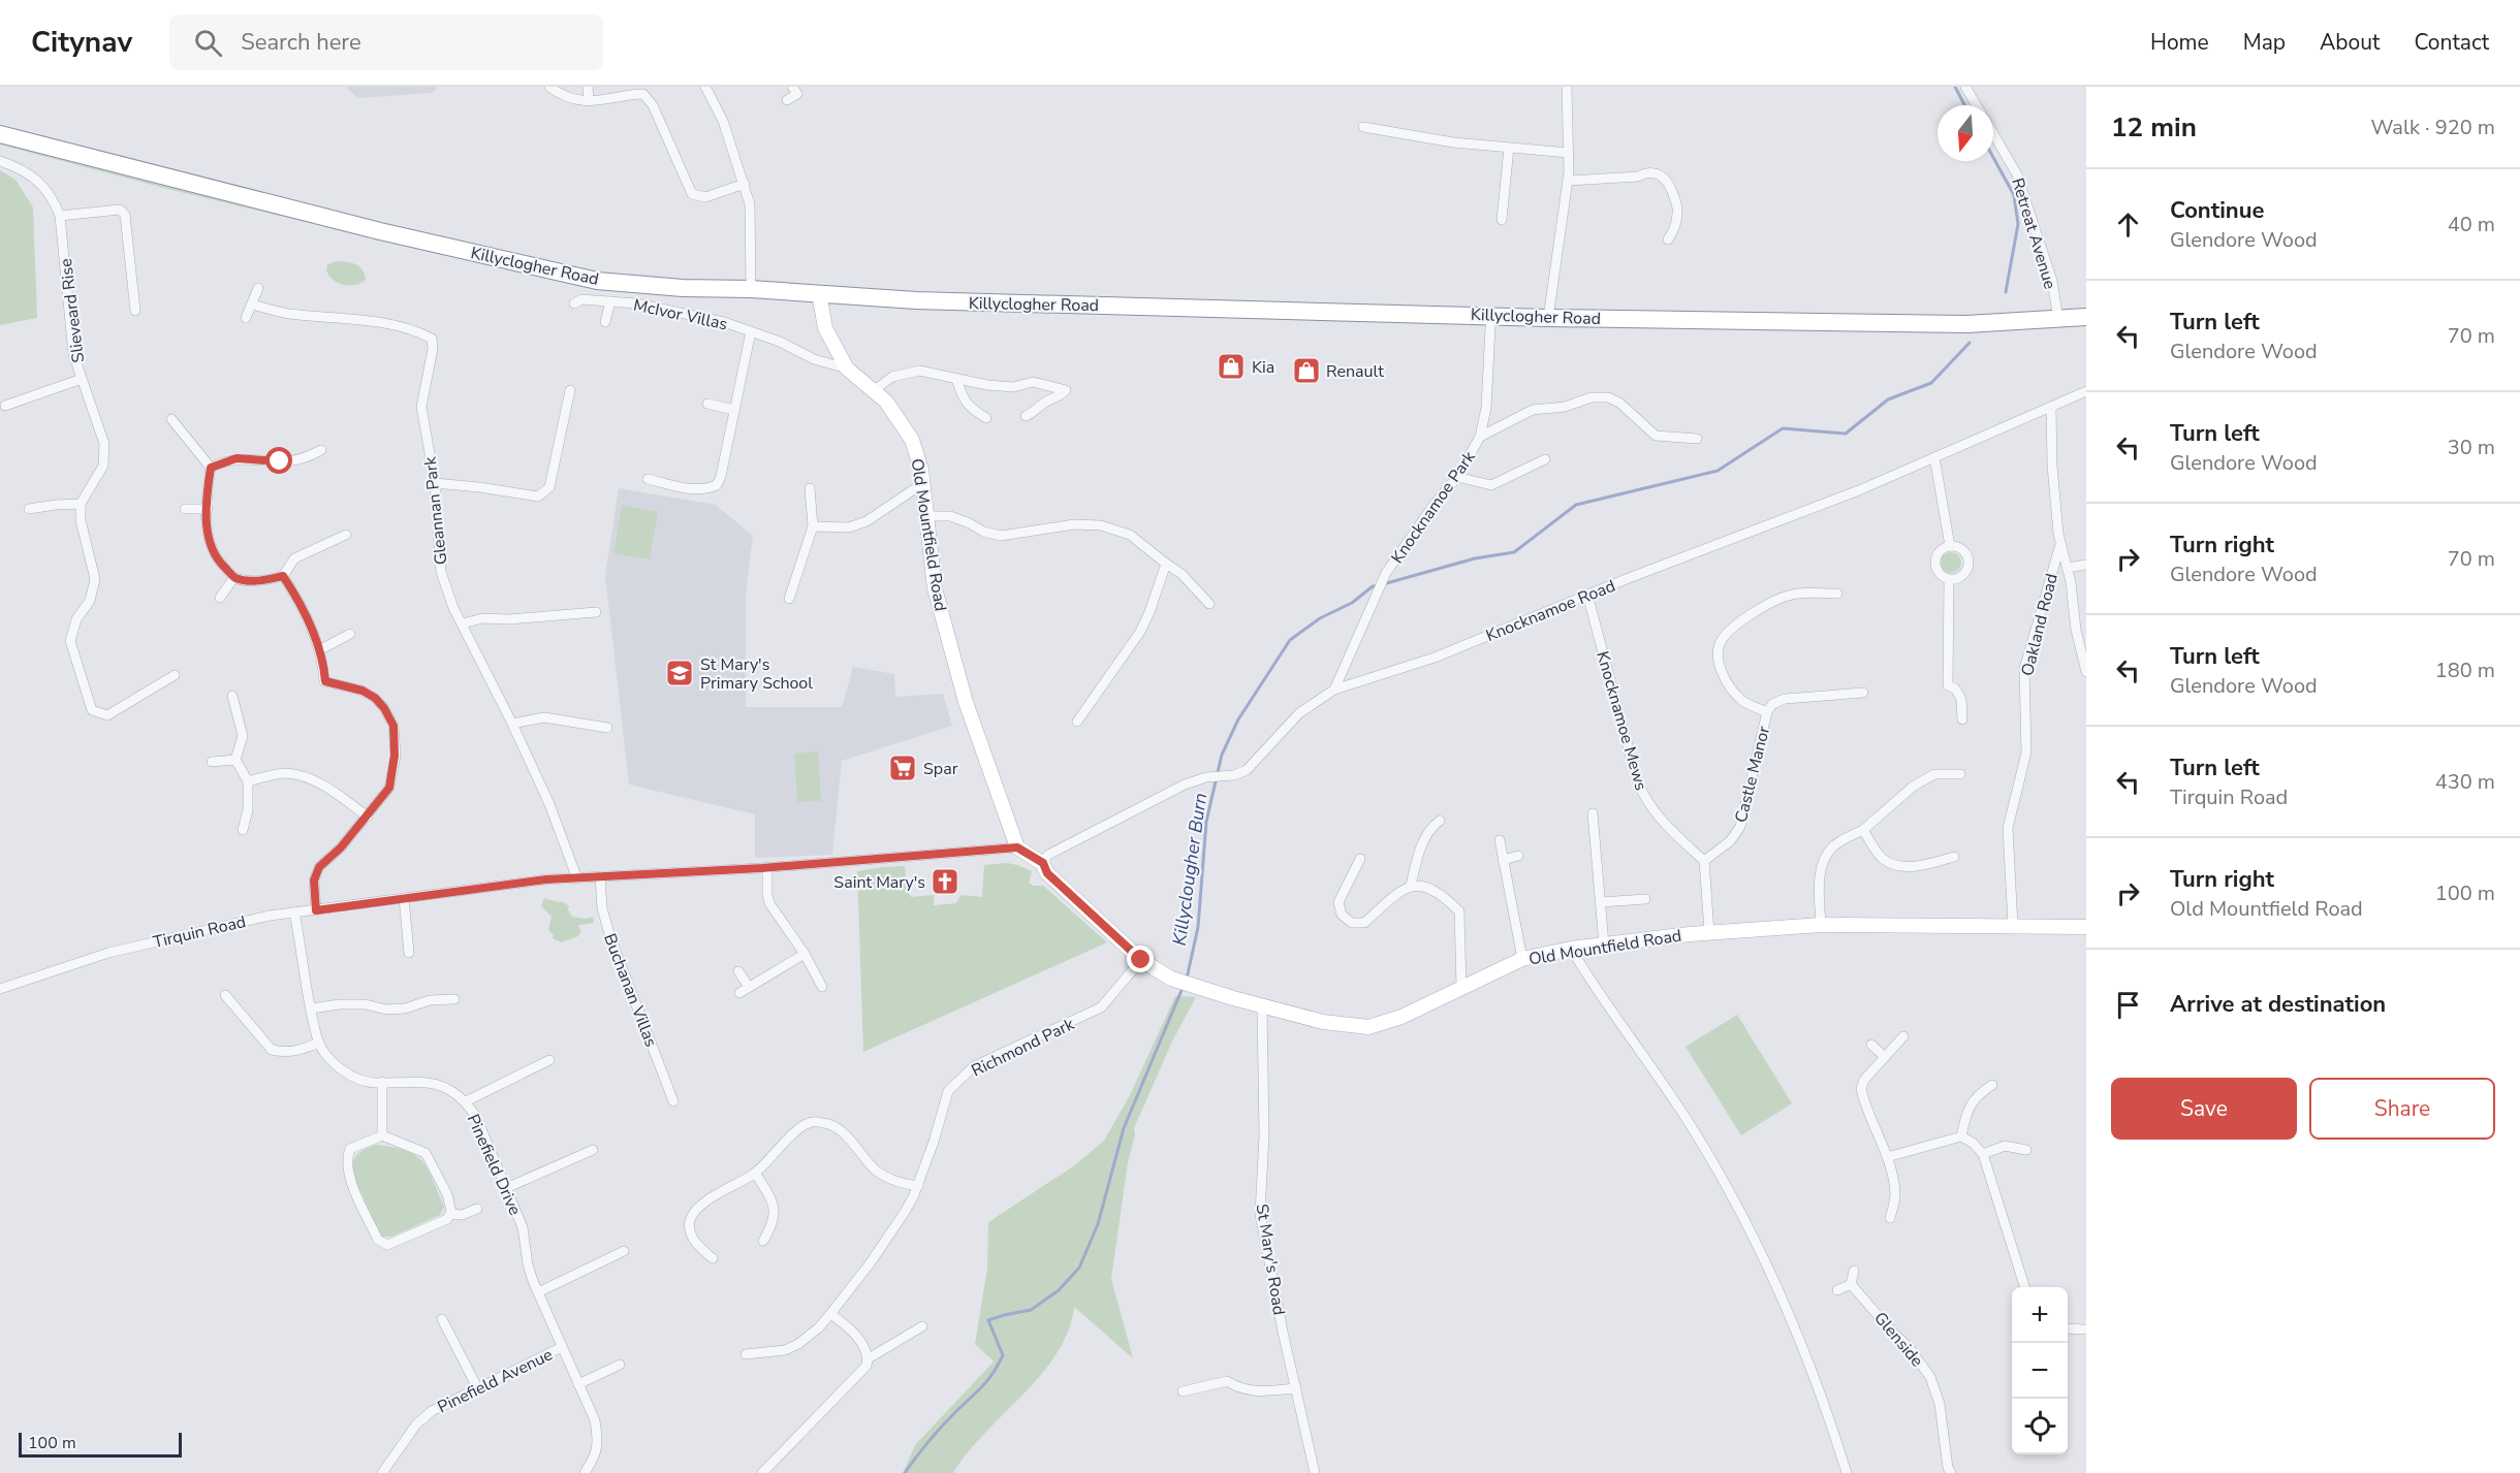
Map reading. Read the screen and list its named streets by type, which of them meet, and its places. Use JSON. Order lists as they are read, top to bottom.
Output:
{
  "streets": {
    "highway": ["Killyclogher Road"],
    "street": [
      "Retreat Avenue",
      "Slieveard Rise",
      "McIvor Villas",
      "Knocknamoe Park",
      "Gleannan Park",
      "Old Mountfield Road",
      "Knocknamoe Road",
      "Oakland Road",
      "Knocknamoe Mews",
      "Castle Manor",
      "Tirquin Road",
      "Buchanan Villas",
      "Richmond Park",
      "Pinefield Drive",
      "St Mary's Road",
      "Glenside",
      "Pinefield Avenue"
    ]
  },
  "crossings": [
    ["Retreat Avenue", "Killyclogher Road"],
    ["Killyclogher Road", "Knocknamoe Park"],
    ["McIvor Villas", "Old Mountfield Road"],
    ["Knocknamoe Park", "Knocknamoe Road"],
    ["Gleannan Park", "Tirquin Road"],
    ["Old Mountfield Road", "Knocknamoe Road"],
    ["Old Mountfield Road", "Oakland Road"],
    ["Old Mountfield Road", "Tirquin Road"],
    ["Old Mountfield Road", "Richmond Park"],
    ["Old Mountfield Road", "St Mary's Road"],
    ["Knocknamoe Road", "Knocknamoe Mews"],
    ["Knocknamoe Mews", "Castle Manor"],
    ["Tirquin Road", "Buchanan Villas"],
    ["Tirquin Road", "Pinefield Drive"],
    ["Pinefield Drive", "Pinefield Avenue"]
  ],
  "water": ["Killyclougher Burn"],
  "places": {
    "shop": ["Kia", "Renault"],
    "school or university": ["St Mary's Primary School"],
    "supermarket": ["Spar"],
    "church": ["Saint Mary's"]
  },
  "scale_bar": "100 m",
  "north": "bottom",
  "page": {
    "header": "Citynav",
    "search": "Search here",
    "nav": [
      "Home",
      "Map",
      "About",
      "Contact"
    ],
    "heading": ["12 min", "Walk · 920 m"],
    "list": [
      ["Continue", "Glendore Wood", "40 m"],
      ["Turn left", "Glendore Wood", "70 m"],
      ["Turn left", "Glendore Wood", "30 m"],
      ["Turn right", "Glendore Wood", "70 m"],
      ["Turn left", "Glendore Wood", "180 m"],
      ["Turn left", "Tirquin Road", "430 m"],
      ["Turn right", "Old Mountfield Road", "100 m"],
      "Arrive at destination"
    ],
    "buttons": ["Save", "Share"],
    "map_buttons": ["+", "−"],
    "scale": "100 m"
  }
}
